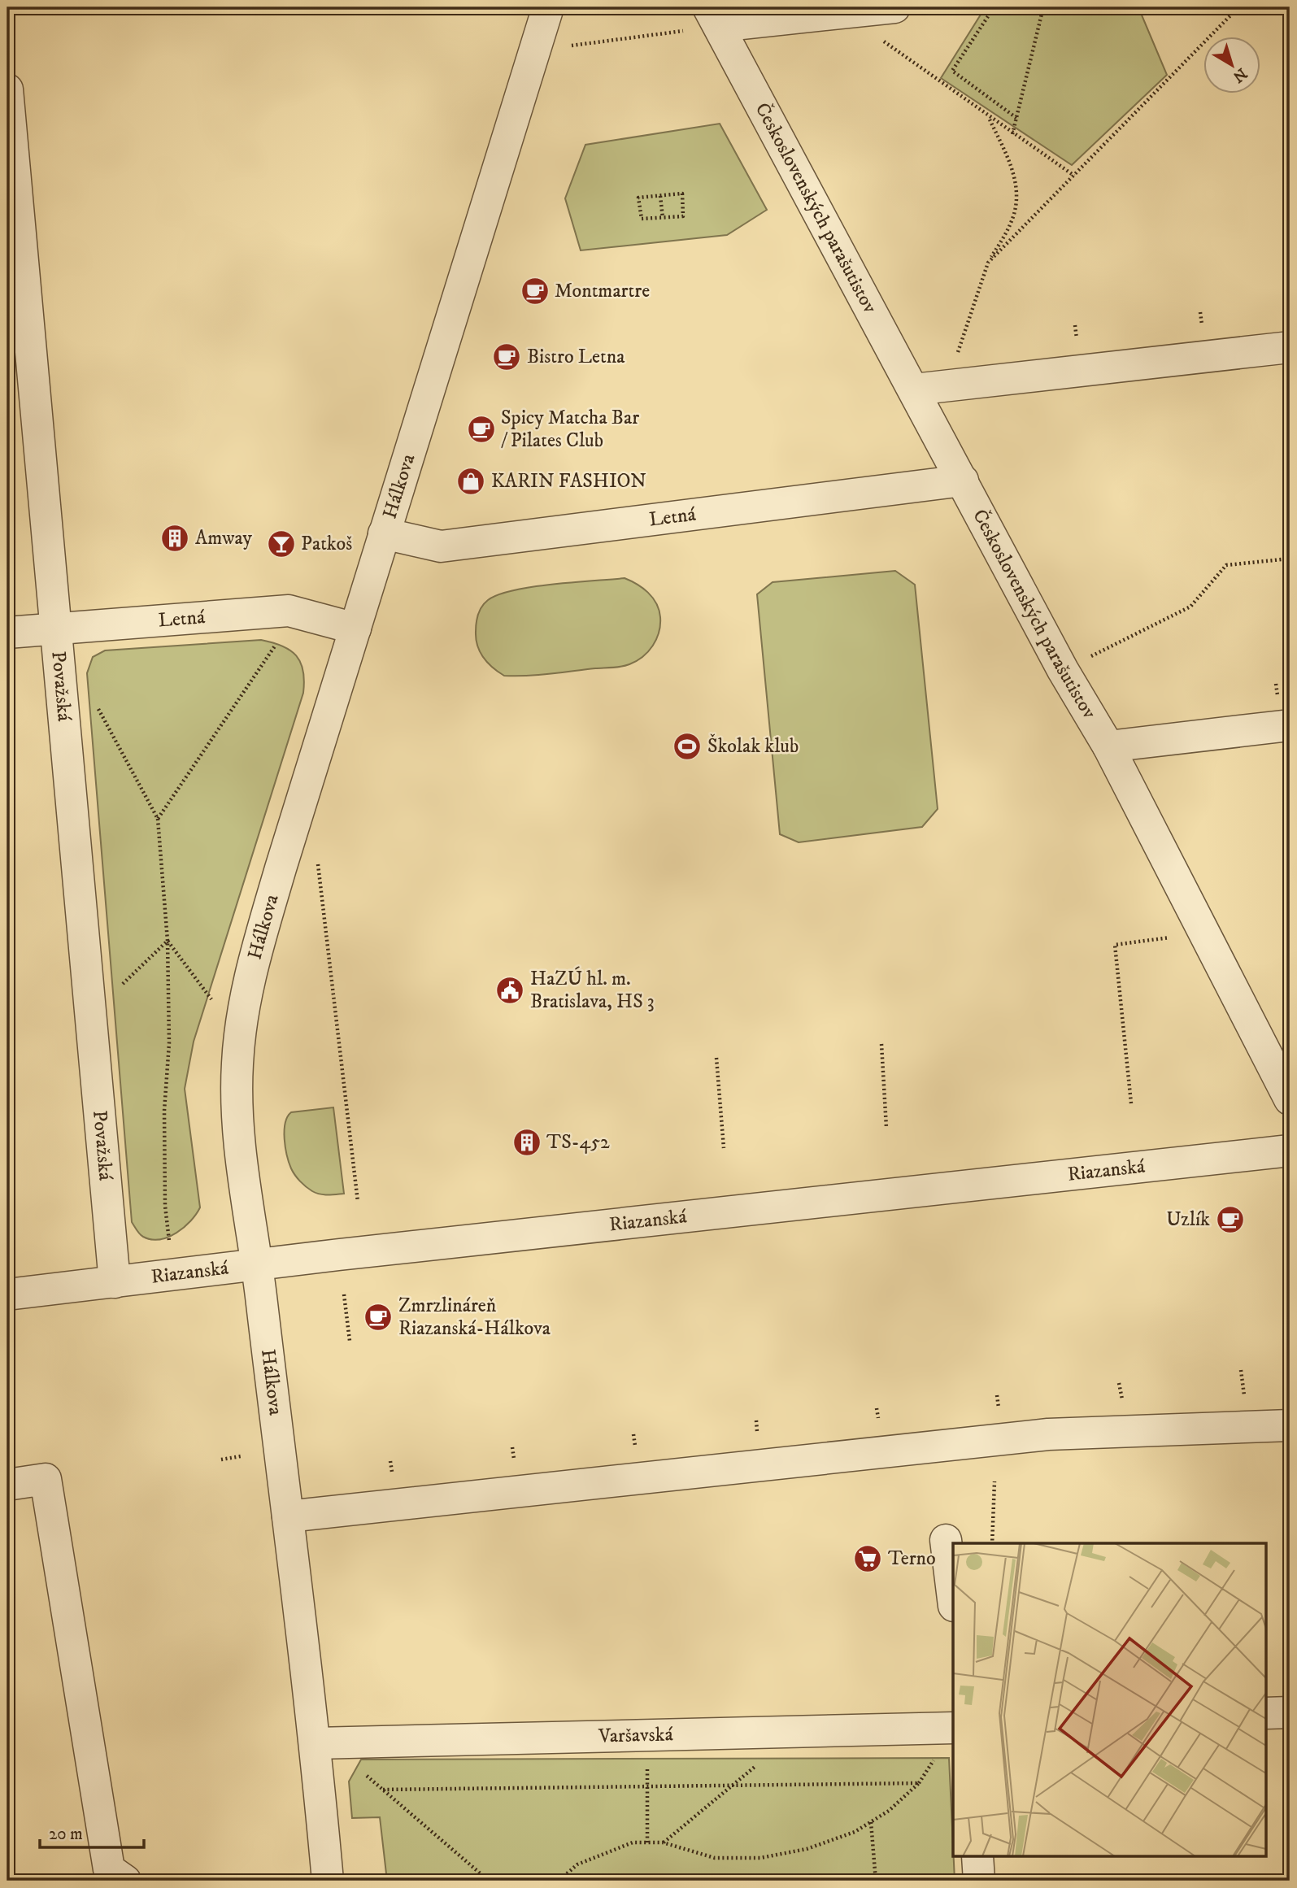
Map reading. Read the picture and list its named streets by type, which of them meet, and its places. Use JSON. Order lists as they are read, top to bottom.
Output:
{
  "streets": {
    "street": [
      "Československých parašutistov",
      "Hálkova",
      "Letná",
      "Považská",
      "Riazanská",
      "Varšavská"
    ]
  },
  "crossings": [
    ["Československých parašutistov", "Letná"],
    ["Hálkova", "Letná"],
    ["Hálkova", "Riazanská"],
    ["Hálkova", "Varšavská"],
    ["Letná", "Považská"],
    ["Považská", "Riazanská"]
  ],
  "places": {
    "cafe": [
      "Montmartre",
      "Bistro Letna",
      "Spicy Matcha Bar / Pilates Club",
      "Uzlík",
      "Zmrzlináreň Riazanská-Hálkova"
    ],
    "shop": ["KARIN FASHION"],
    "building": ["Amway", "TS-452"],
    "bar": ["Patkoš"],
    "sports": ["Školak klub"],
    "public building": ["HaZÚ hl. m. Bratislava, HS 3"],
    "supermarket": ["Terno"]
  },
  "scale_bar": "20 m",
  "north": "bottom right"
}
